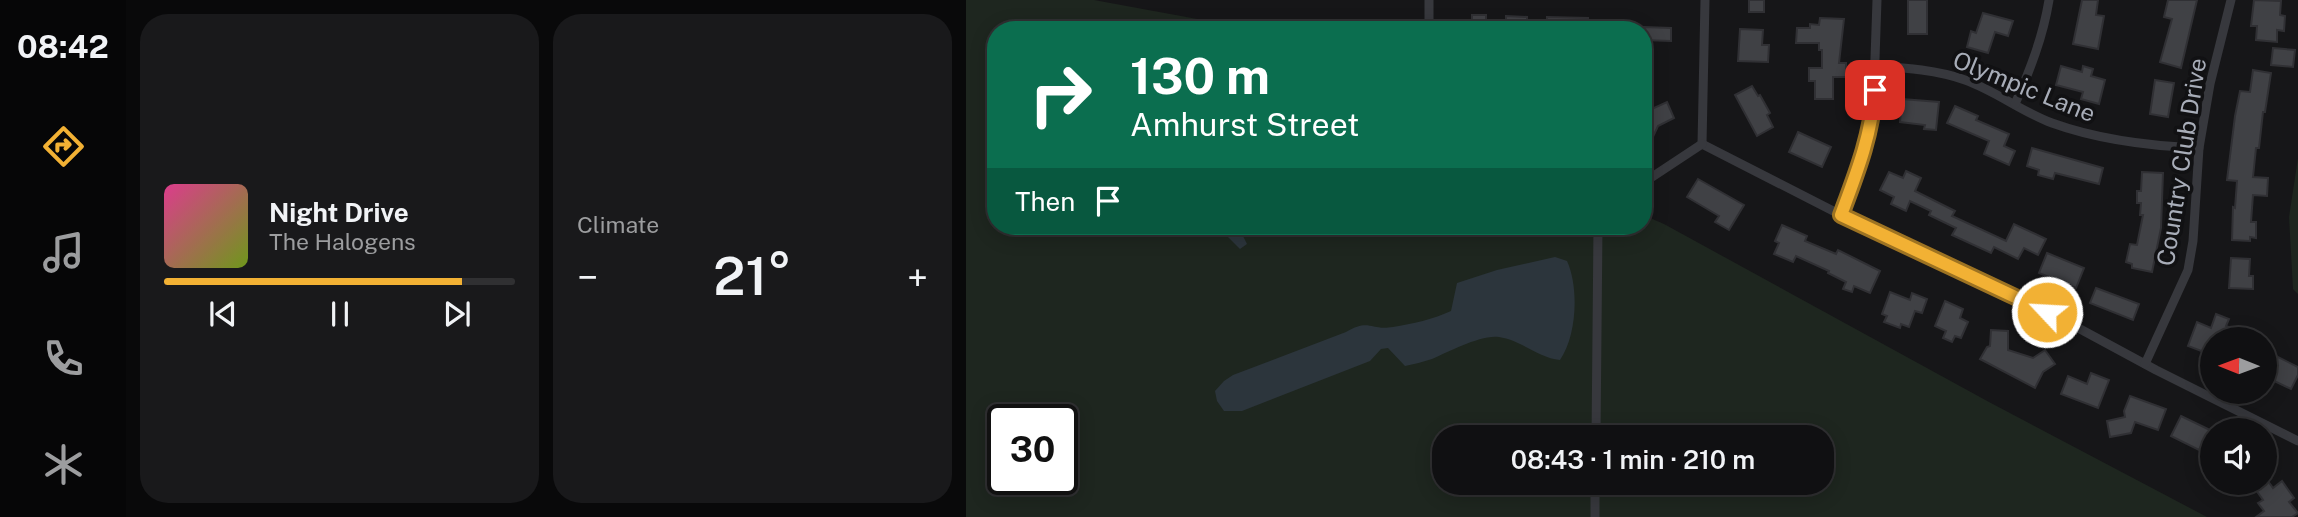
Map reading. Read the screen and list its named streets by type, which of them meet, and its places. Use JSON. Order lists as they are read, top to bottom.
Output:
{
  "streets": {
    "street": ["Olympic Lane", "Country Club Drive"]
  },
  "crossings": [
    ["Olympic Lane", "Country Club Drive"]
  ],
  "north": "left",
  "page": {
    "tabs": "08:42",
    "tile": "Climate",
    "turn": ["130 m", "Amhurst Street"],
    "then": "Then",
    "song": ["Night Drive", "The Halogens"],
    "heat": ["−", "21°", "+"],
    "limit": "30",
    "trip": "08:43 · 1 min · 210 m"
  }
}
